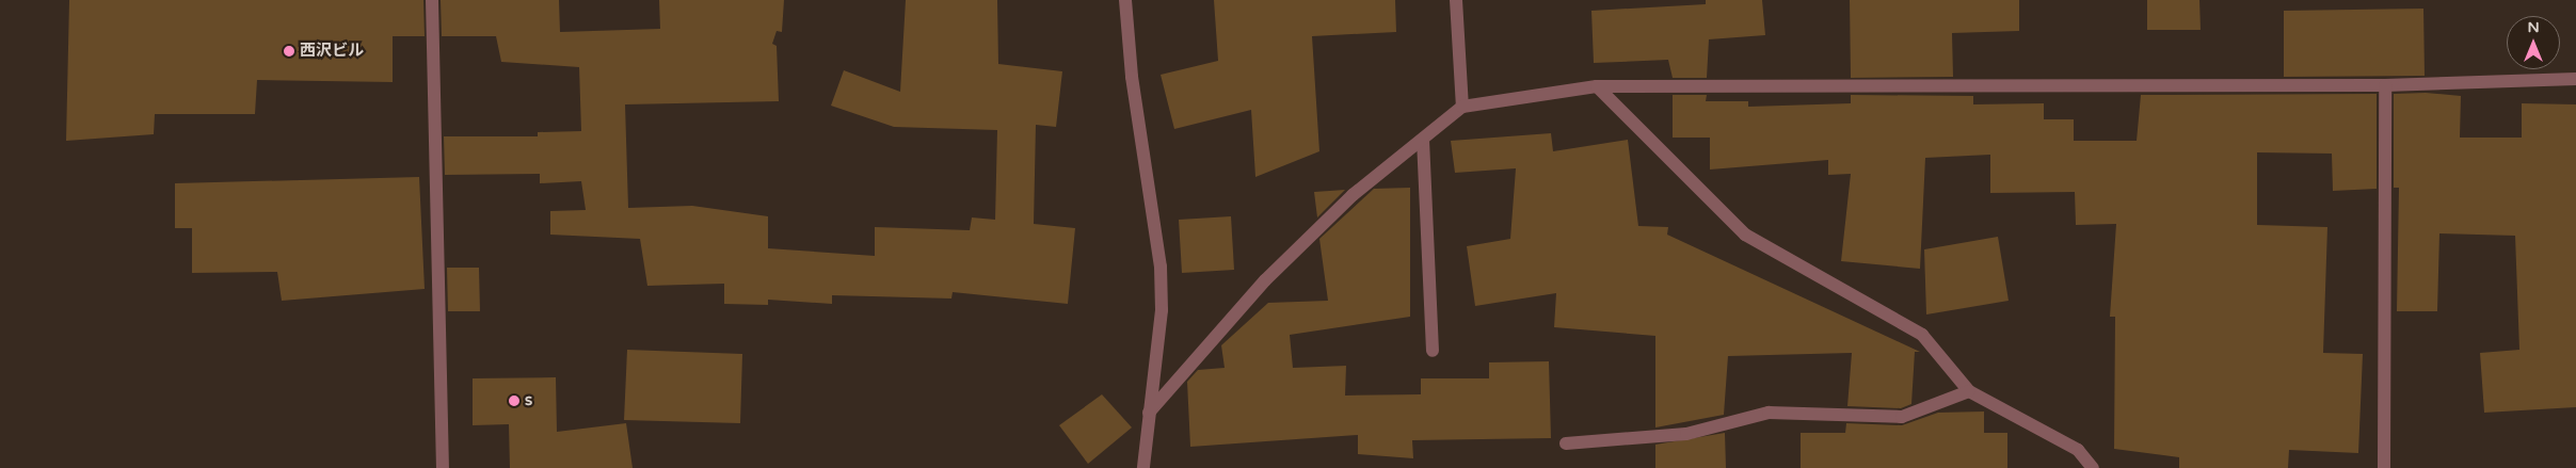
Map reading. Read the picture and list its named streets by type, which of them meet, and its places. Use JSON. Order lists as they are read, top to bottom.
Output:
{
  "places": ["西沢ビル", "s"],
  "north": "top"
}
